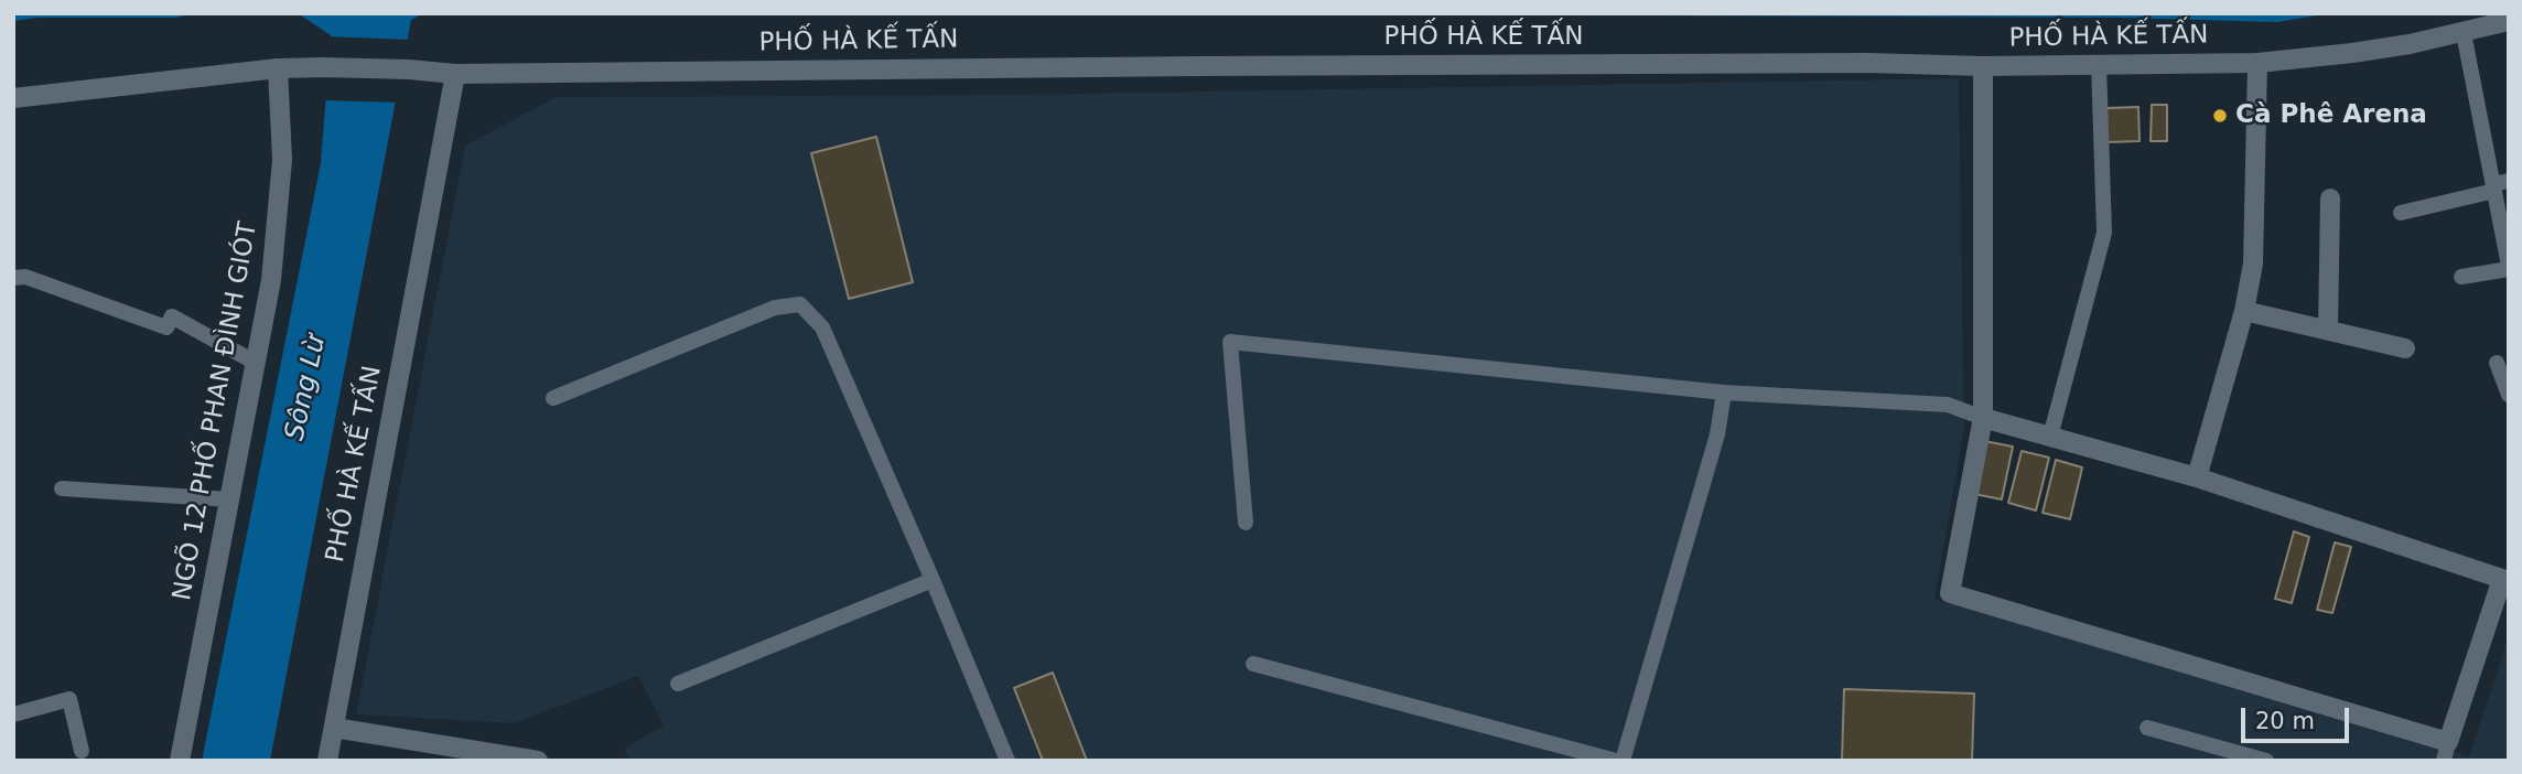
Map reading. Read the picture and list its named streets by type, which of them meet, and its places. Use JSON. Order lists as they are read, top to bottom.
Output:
{
  "streets": {
    "street": ["PHỐ HÀ KẾ TẤN", "NGÕ 12 PHỐ PHAN ĐÌNH GIÓT"]
  },
  "crossings": [
    ["PHỐ HÀ KẾ TẤN", "NGÕ 12 PHỐ PHAN ĐÌNH GIÓT"]
  ],
  "water": ["Sông Lừ"],
  "places": ["Cà Phê Arena"],
  "scale_bar": "20 m"
}
